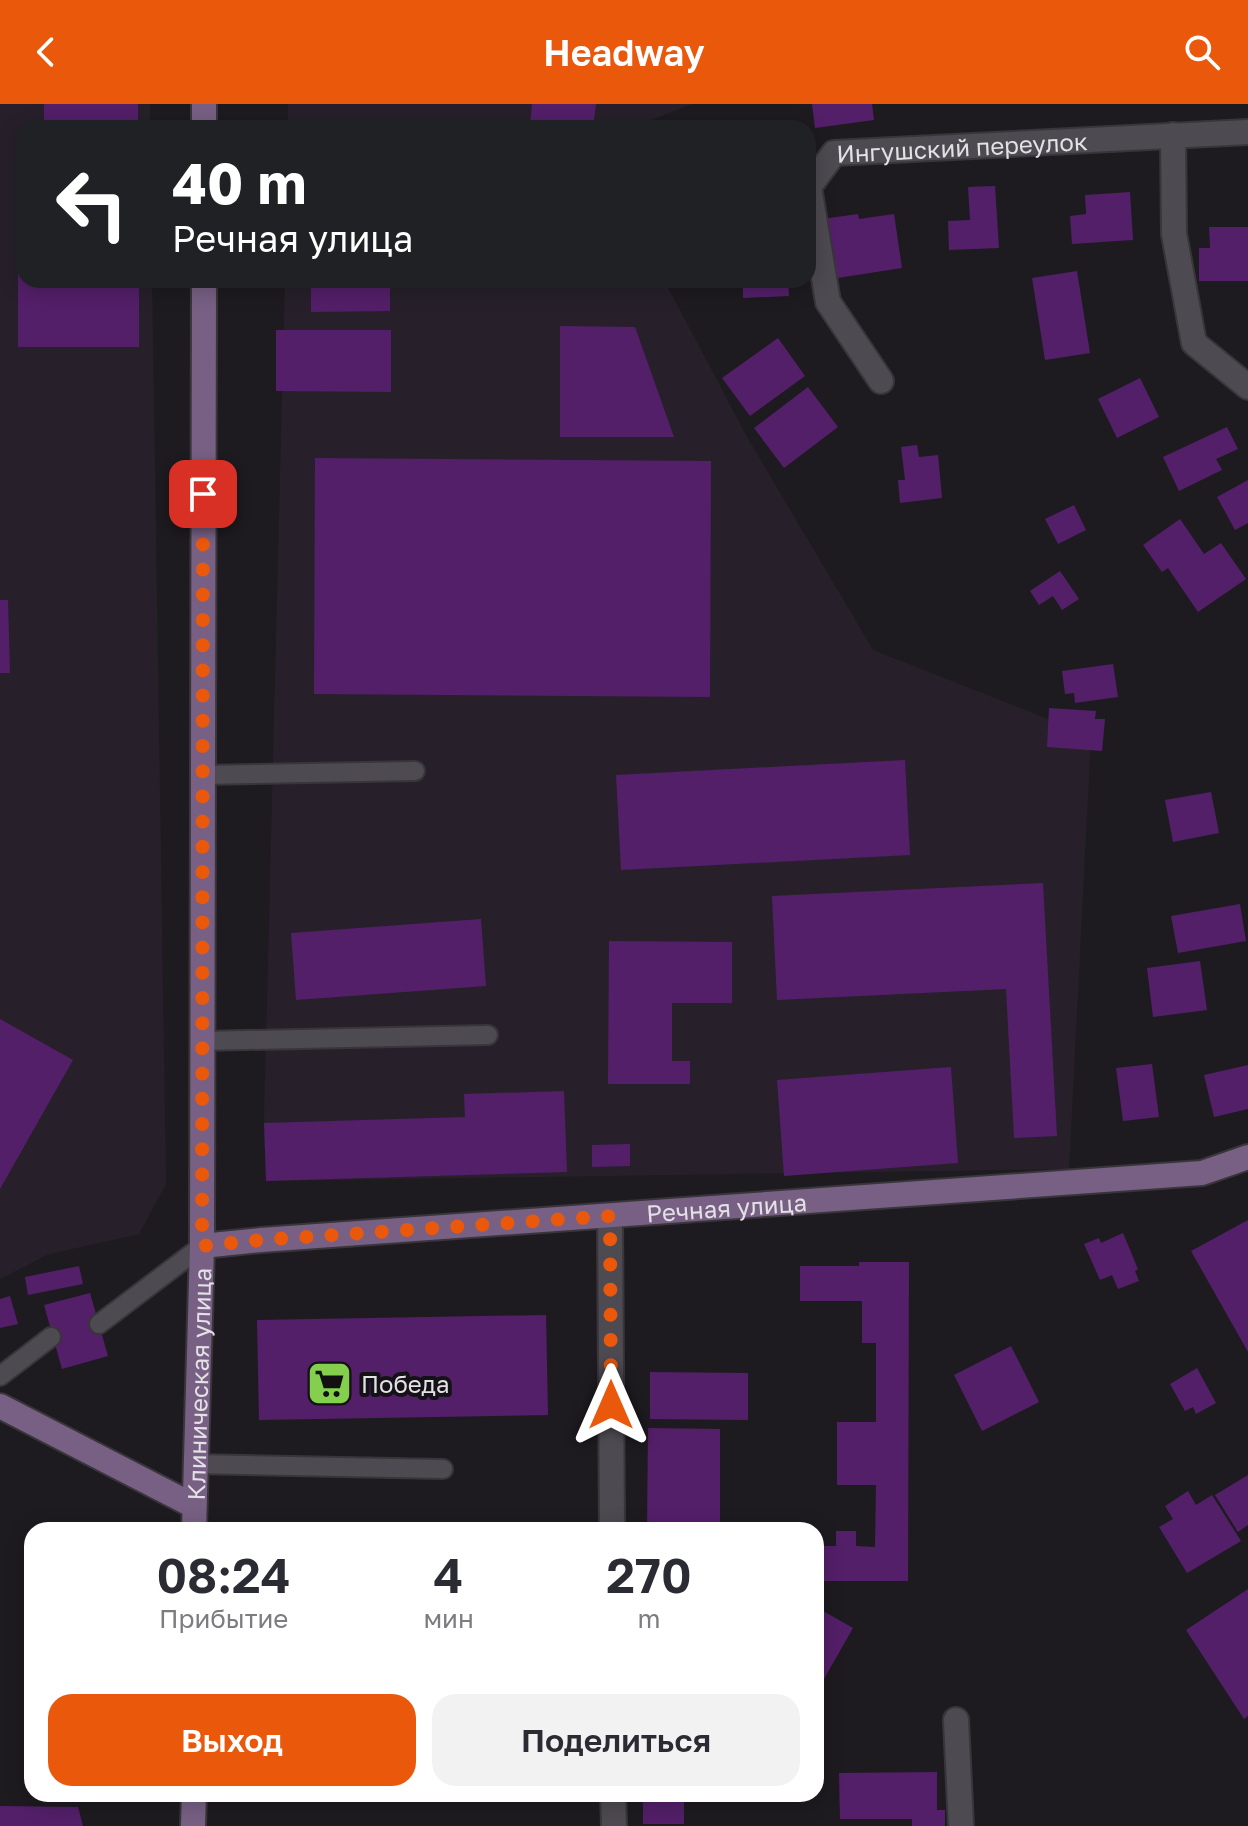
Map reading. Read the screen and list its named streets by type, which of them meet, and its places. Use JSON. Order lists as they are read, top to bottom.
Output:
{
  "streets": {
    "main road": ["Речная улица", "Клиническая улица"],
    "street": ["Ингушский переулок"]
  },
  "crossings": [
    ["Речная улица", "Клиническая улица"]
  ],
  "places": {
    "supermarket": ["Победа"]
  },
  "page": {
    "header": "Headway",
    "turn": ["40 m", "Речная улица"],
    "eta": [
      "08:24",
      "Прибытие",
      "4",
      "мин",
      "270",
      "m"
    ],
    "buttons": ["Выход", "Поделиться"]
  }
}
